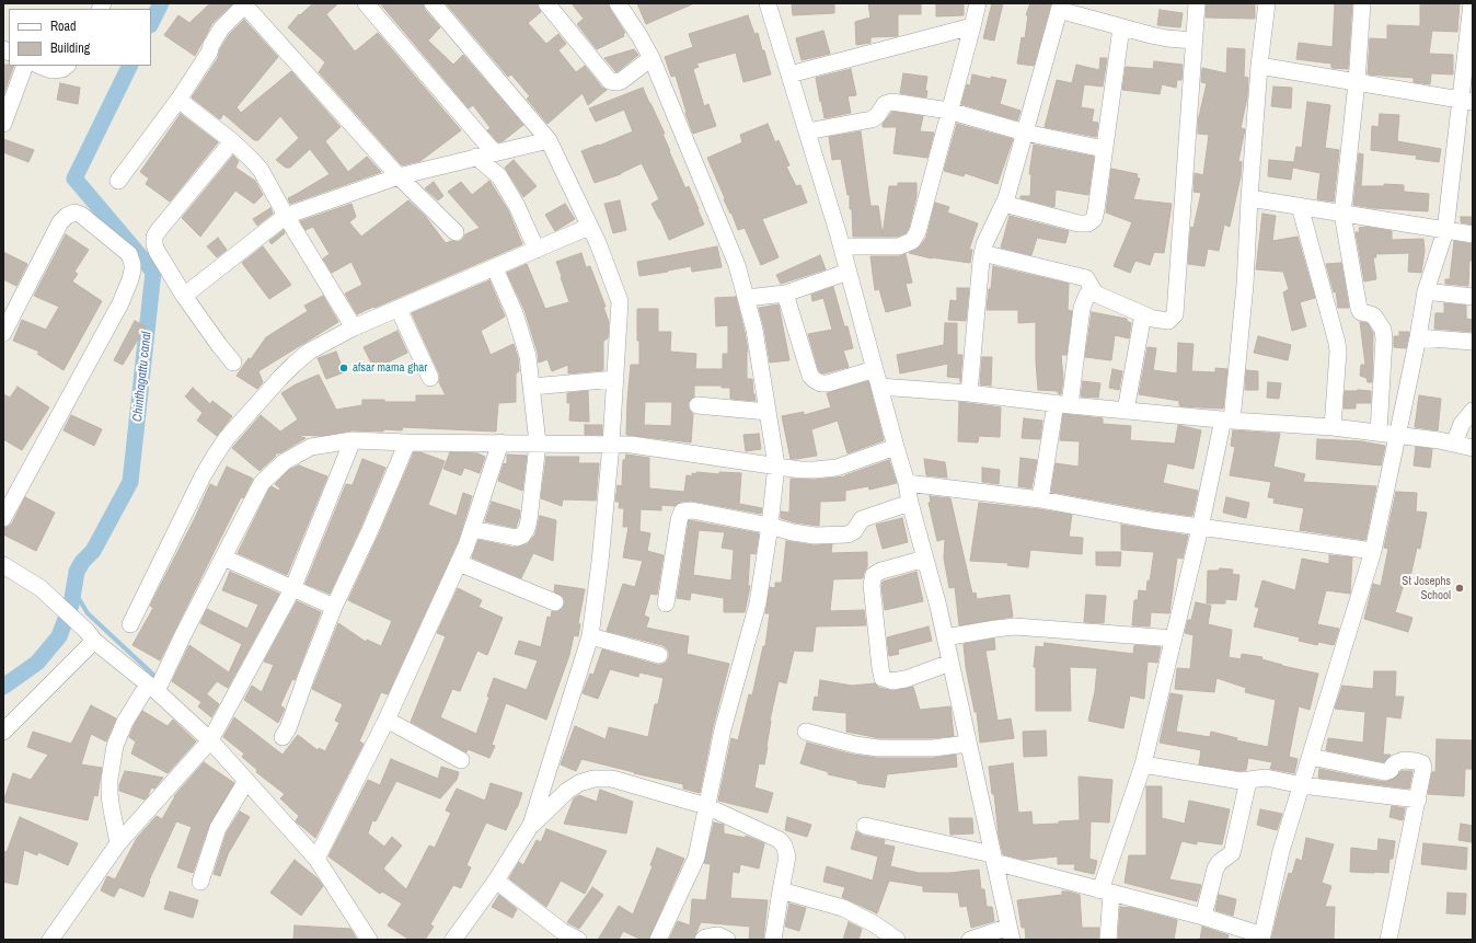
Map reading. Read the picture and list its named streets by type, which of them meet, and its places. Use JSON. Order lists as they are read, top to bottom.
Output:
{
  "water": ["Chinthagattu canal"],
  "places": ["afsar mama ghar", "St Josephs School"],
  "legend": ["Road", "Building"]
}
